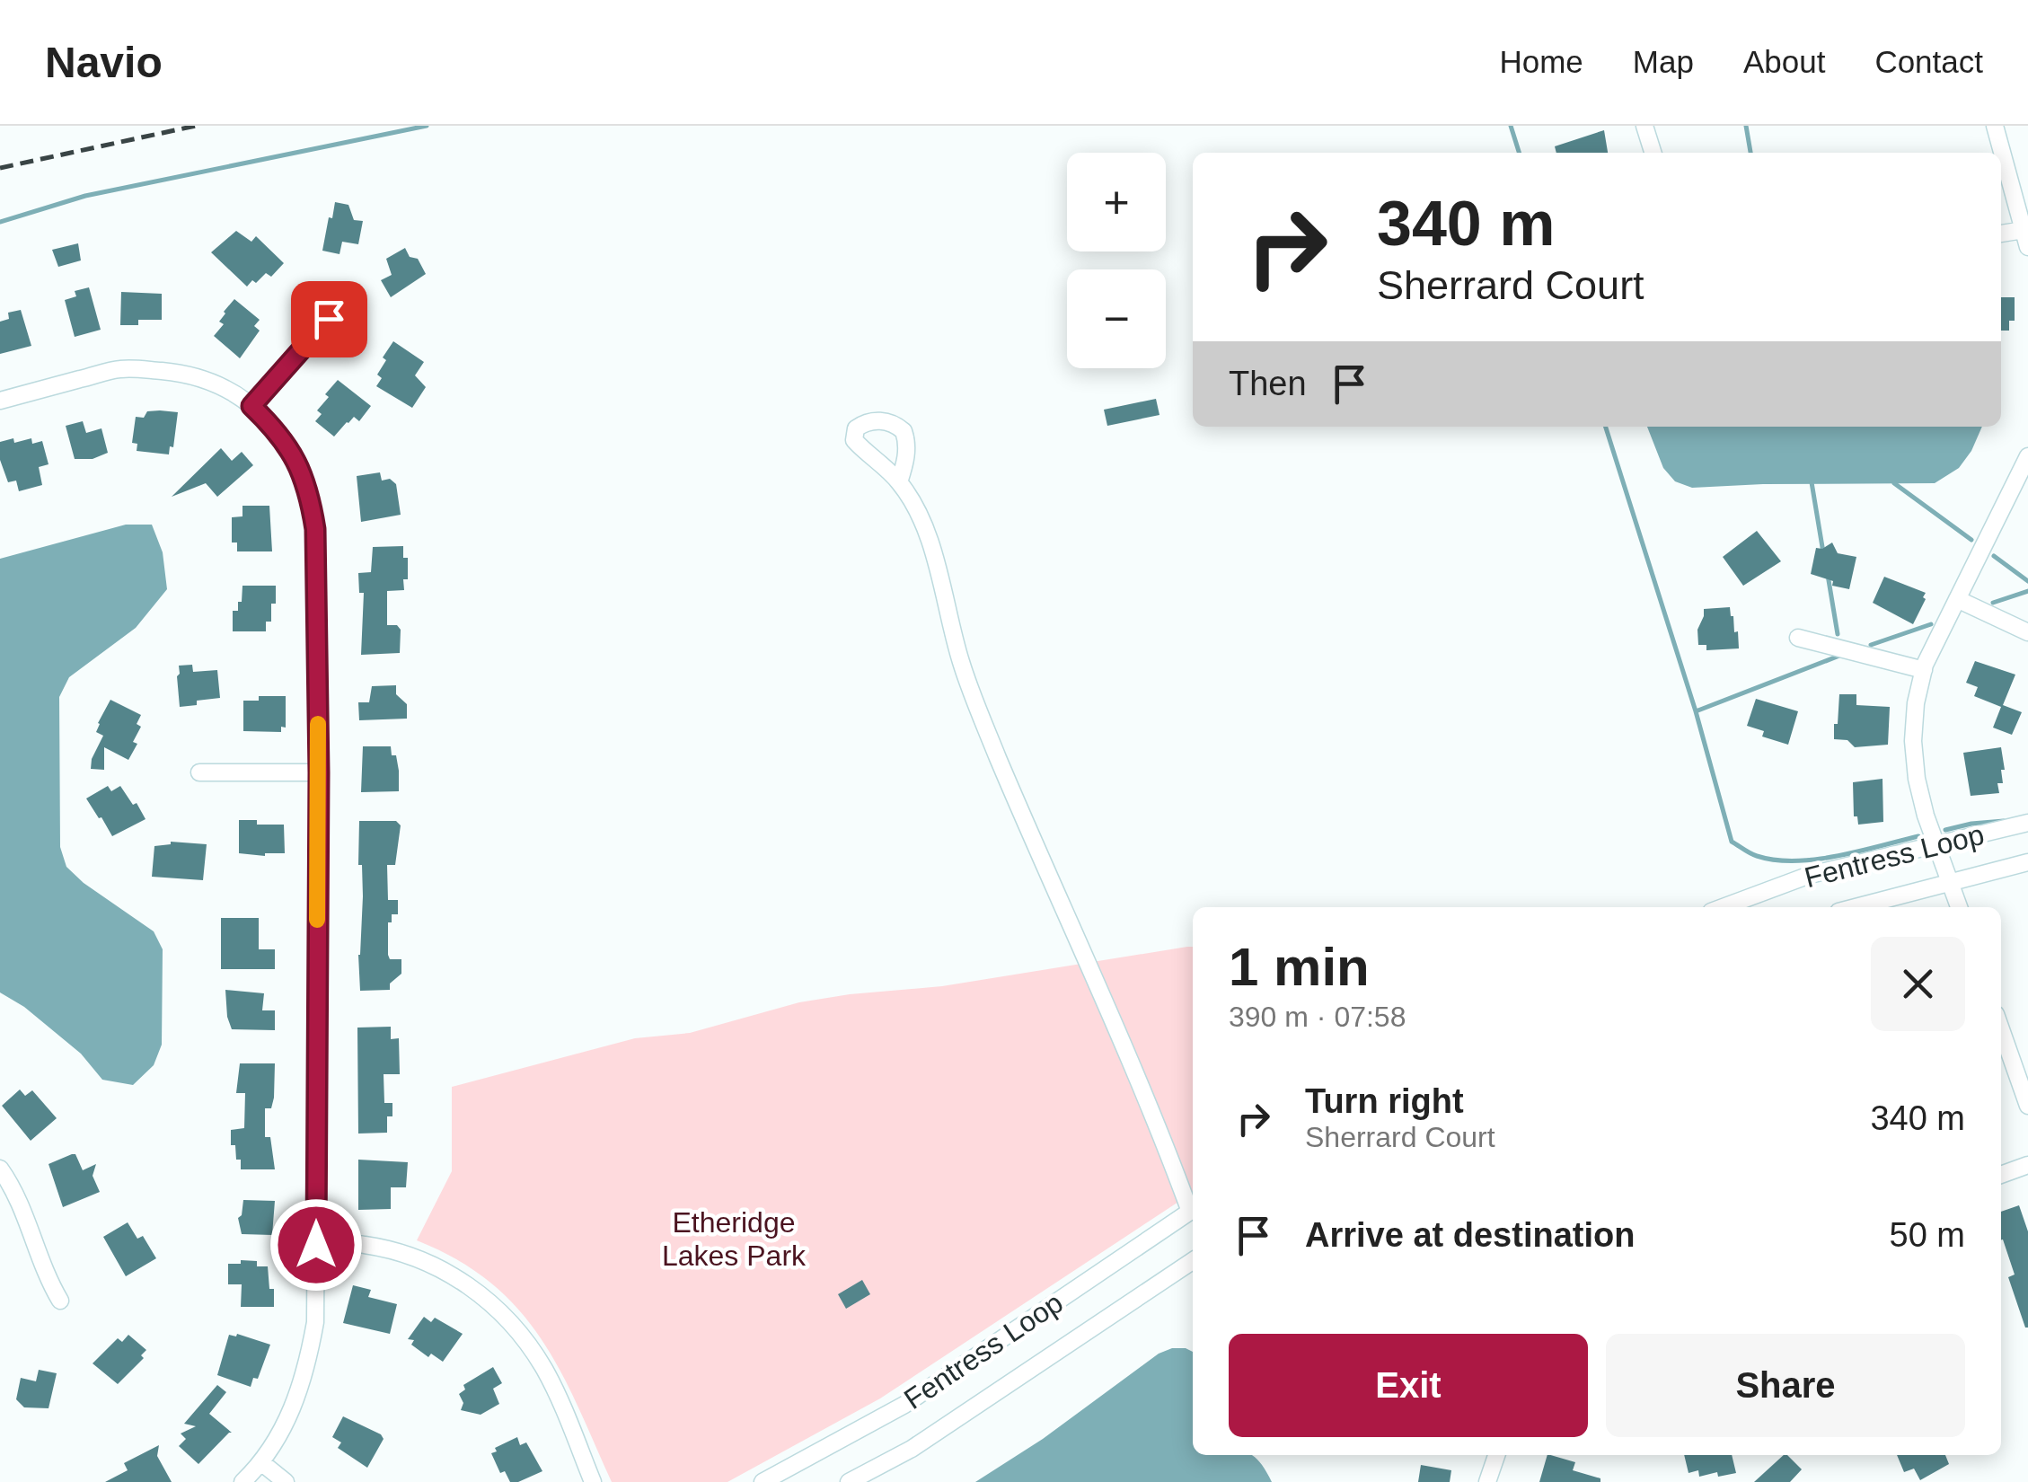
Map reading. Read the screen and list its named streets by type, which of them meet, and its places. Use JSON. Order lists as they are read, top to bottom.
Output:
{
  "streets": {
    "street": ["Fentress Loop"]
  },
  "parks": ["Etheridge Lakes Park"],
  "page": {
    "header": "Navio",
    "nav": [
      "Home",
      "Map",
      "About",
      "Contact"
    ],
    "map_buttons": ["+", "−"],
    "turn": ["340 m", "Sherrard Court"],
    "then": "Then",
    "heading": ["1 min", "390 m · 07:58"],
    "list": [
      {
        "name": "Turn right",
        "note": "Sherrard Court",
        "value": "340 m"
      },
      {
        "name": "Arrive at destination",
        "value": "50 m"
      }
    ],
    "buttons": ["Exit", "Share"]
  }
}
